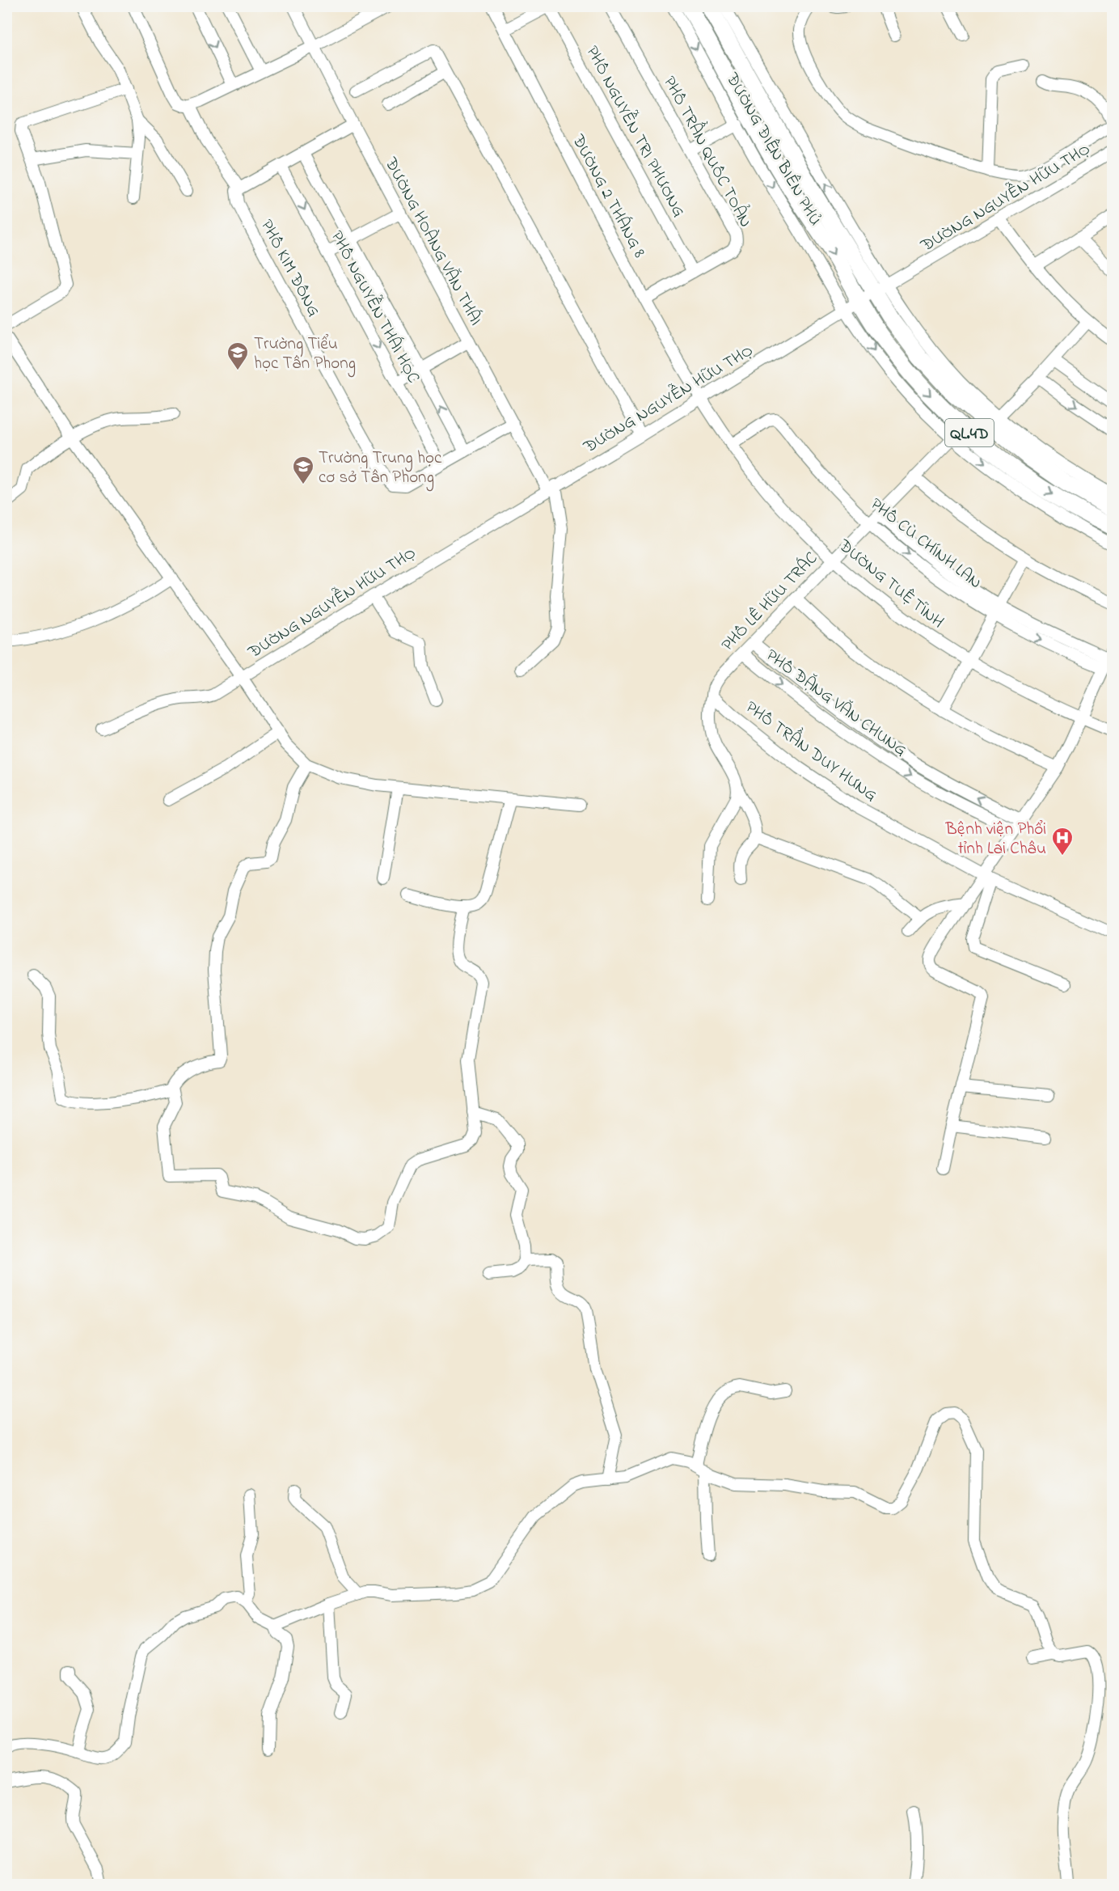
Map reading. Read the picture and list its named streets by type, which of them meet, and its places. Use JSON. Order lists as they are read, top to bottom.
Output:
{
  "streets": {
    "highway": ["ĐƯỜNG ĐIỆN BIÊN PHỦ", "QL.4D"],
    "street": [
      "PHỐ NGUYỄN TRI PHƯƠNG",
      "PHỐ TRẦN QUỐC TOẢN",
      "ĐƯỜNG 2 THÁNG 8",
      "ĐƯỜNG NGUYỄN HỮU THỌ",
      "ĐƯỜNG HOÀNG VĂN THÁI",
      "PHỐ KIM ĐỒNG",
      "PHỐ NGUYỄN THÁI HỌC",
      "PHỐ CÙ CHÍNH LAN",
      "ĐƯỜNG TUỆ TĨNH",
      "PHỐ LÊ HỮU TRÁC",
      "PHỐ ĐẶNG VĂN CHUNG",
      "PHỐ TRẦN DUY HƯNG"
    ]
  },
  "crossings": [
    ["PHỐ NGUYỄN TRI PHƯƠNG", "PHỐ TRẦN QUỐC TOẢN"],
    ["ĐƯỜNG ĐIỆN BIÊN PHỦ", "ĐƯỜNG NGUYỄN HỮU THỌ"],
    ["ĐƯỜNG ĐIỆN BIÊN PHỦ", "QL.4D"],
    ["PHỐ TRẦN QUỐC TOẢN", "ĐƯỜNG 2 THÁNG 8"],
    ["ĐƯỜNG 2 THÁNG 8", "ĐƯỜNG NGUYỄN HỮU THỌ"],
    ["ĐƯỜNG 2 THÁNG 8", "ĐƯỜNG TUỆ TĨNH"],
    ["ĐƯỜNG NGUYỄN HỮU THỌ", "ĐƯỜNG HOÀNG VĂN THÁI"],
    ["ĐƯỜNG NGUYỄN HỮU THỌ", "QL.4D"],
    ["ĐƯỜNG NGUYỄN HỮU THỌ", "ĐƯỜNG TUỆ TĨNH"],
    ["PHỐ KIM ĐỒNG", "PHỐ NGUYỄN THÁI HỌC"],
    ["QL.4D", "PHỐ LÊ HỮU TRÁC"],
    ["PHỐ CÙ CHÍNH LAN", "ĐƯỜNG TUỆ TĨNH"],
    ["PHỐ CÙ CHÍNH LAN", "PHỐ LÊ HỮU TRÁC"],
    ["ĐƯỜNG TUỆ TĨNH", "PHỐ LÊ HỮU TRÁC"],
    ["PHỐ LÊ HỮU TRÁC", "PHỐ ĐẶNG VĂN CHUNG"],
    ["PHỐ LÊ HỮU TRÁC", "PHỐ TRẦN DUY HƯNG"]
  ],
  "places": {
    "school or university": ["Trường Tiểu học Tân Phong", "Trường Trung học cơ sở Tân Phong"],
    "hospital": ["Bệnh viện Phổi tỉnh Lai Châu"]
  }
}
